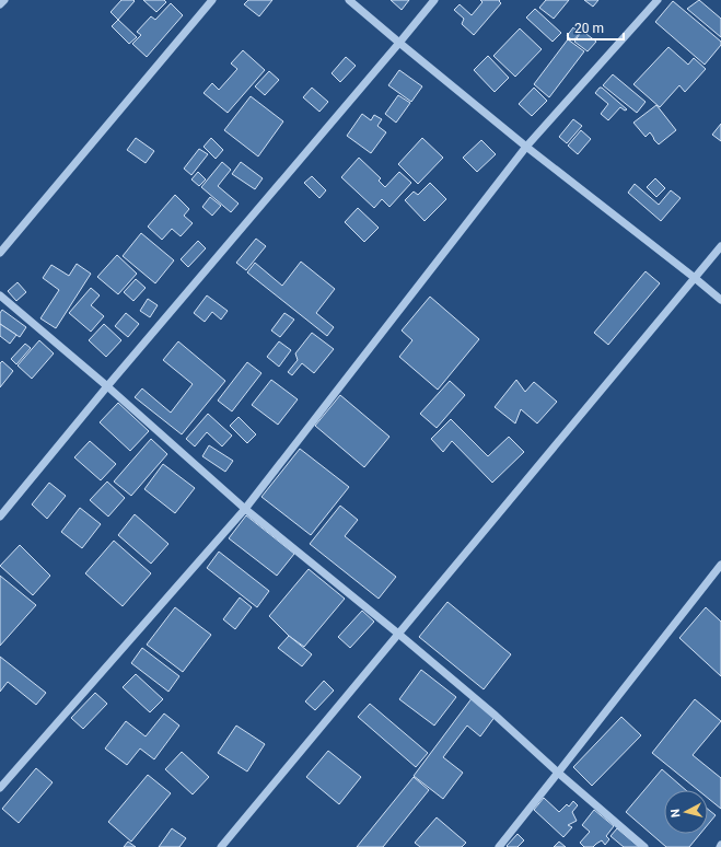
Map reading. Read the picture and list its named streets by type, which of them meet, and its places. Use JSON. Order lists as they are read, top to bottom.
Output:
{
  "scale_bar": "20 m",
  "north": "left"
}
